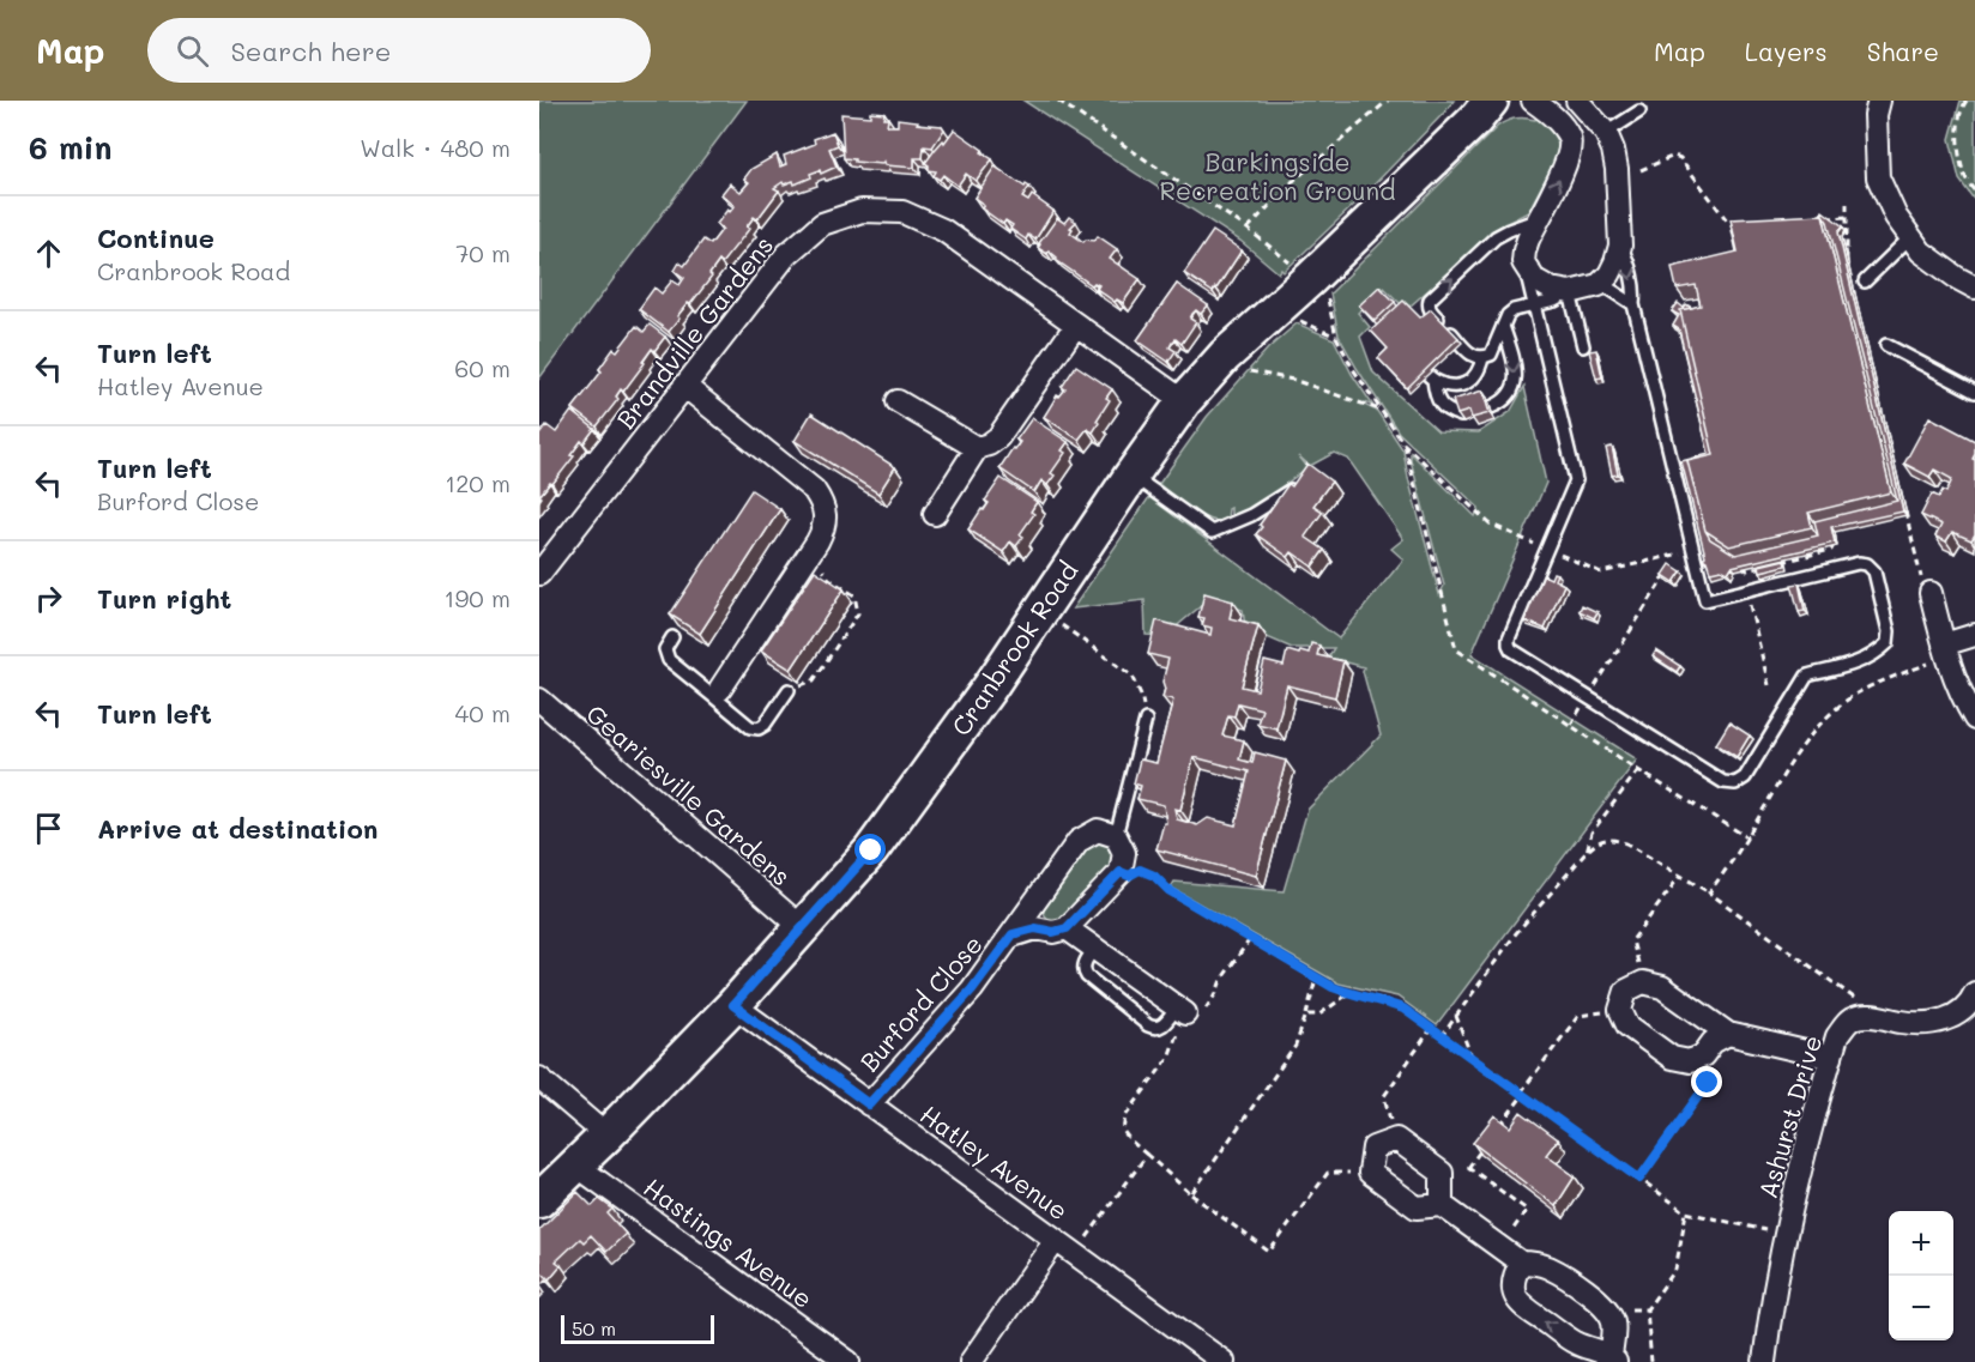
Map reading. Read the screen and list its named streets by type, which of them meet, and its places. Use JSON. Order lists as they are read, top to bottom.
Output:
{
  "streets": {
    "main road": ["Cranbrook Road"],
    "street": [
      "Brandville Gardens",
      "Geariesville Gardens",
      "Burford Close",
      "Ashurst Drive",
      "Hatley Avenue",
      "Hastings Avenue"
    ]
  },
  "crossings": [
    ["Brandville Gardens", "Cranbrook Road"],
    ["Cranbrook Road", "Geariesville Gardens"],
    ["Cranbrook Road", "Hatley Avenue"],
    ["Cranbrook Road", "Hastings Avenue"],
    ["Burford Close", "Hatley Avenue"]
  ],
  "parks": ["Barkingside Recreation Ground"],
  "scale_bar": "50 m",
  "page": {
    "header": "Map",
    "search": "Search here",
    "nav": ["Map", "Layers", "Share"],
    "heading": ["6 min", "Walk · 480 m"],
    "list": [
      ["Continue", "Cranbrook Road", "70 m"],
      ["Turn left", "Hatley Avenue", "60 m"],
      ["Turn left", "Burford Close", "120 m"],
      ["Turn right", "190 m"],
      ["Turn left", "40 m"],
      "Arrive at destination"
    ],
    "map_buttons": ["+", "−"],
    "scale": "50 m"
  }
}
